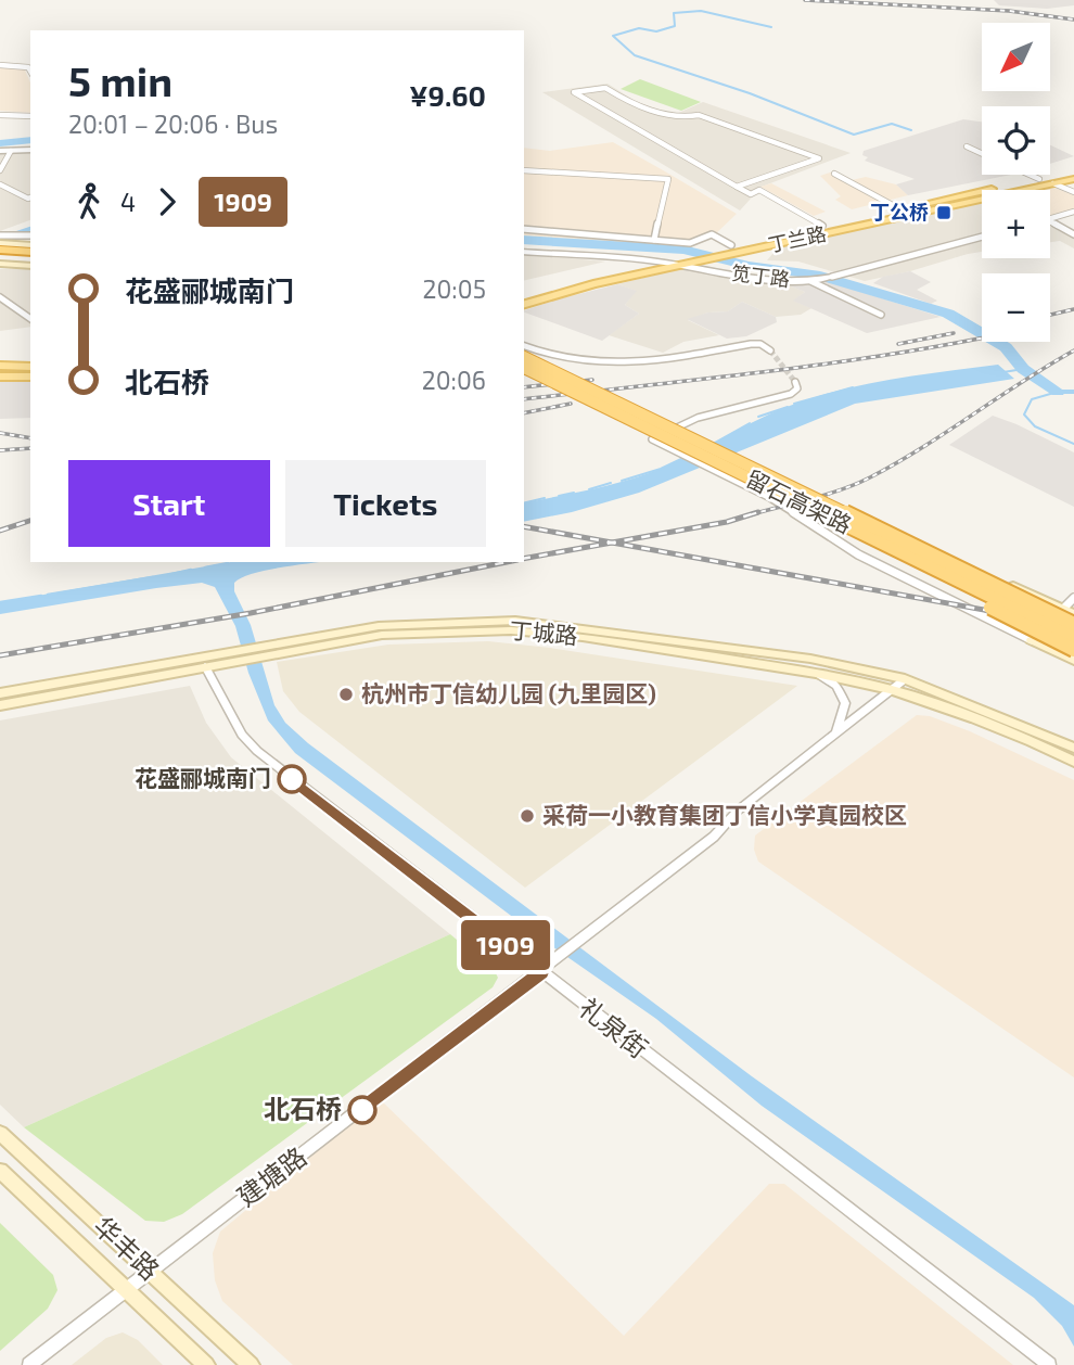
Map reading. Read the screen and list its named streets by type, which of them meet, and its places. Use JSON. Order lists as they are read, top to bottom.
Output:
{
  "streets": {
    "highway": ["留石高架路"],
    "main road": ["丁兰路", "丁城路", "华丰路"],
    "street": ["笕丁路", "礼泉街", "建塘路"]
  },
  "crossings": [
    ["丁兰路", "笕丁路"],
    ["丁城路", "礼泉街"],
    ["丁城路", "建塘路"],
    ["礼泉街", "建塘路"],
    ["建塘路", "华丰路"]
  ],
  "places": {
    "transit": ["丁公桥"],
    "other": [
      "杭州市丁信幼儿园 (九里园区)",
      "花盛郦城南门",
      "采荷一小教育集团丁信小学真园校区",
      "北石桥"
    ]
  },
  "lines": ["bus line 1909"],
  "north": "bottom left",
  "page": {
    "on_map": "1909",
    "map_buttons": ["+", "−"],
    "heading": ["5 min", "20:01 – 20:06 · Bus", "¥9.60"],
    "legs": ["4", "1909"],
    "list": [
      {
        "name": "花盛郦城南门",
        "value": "20:05"
      },
      {
        "name": "北石桥",
        "value": "20:06"
      }
    ],
    "buttons": ["Start", "Tickets"]
  }
}
